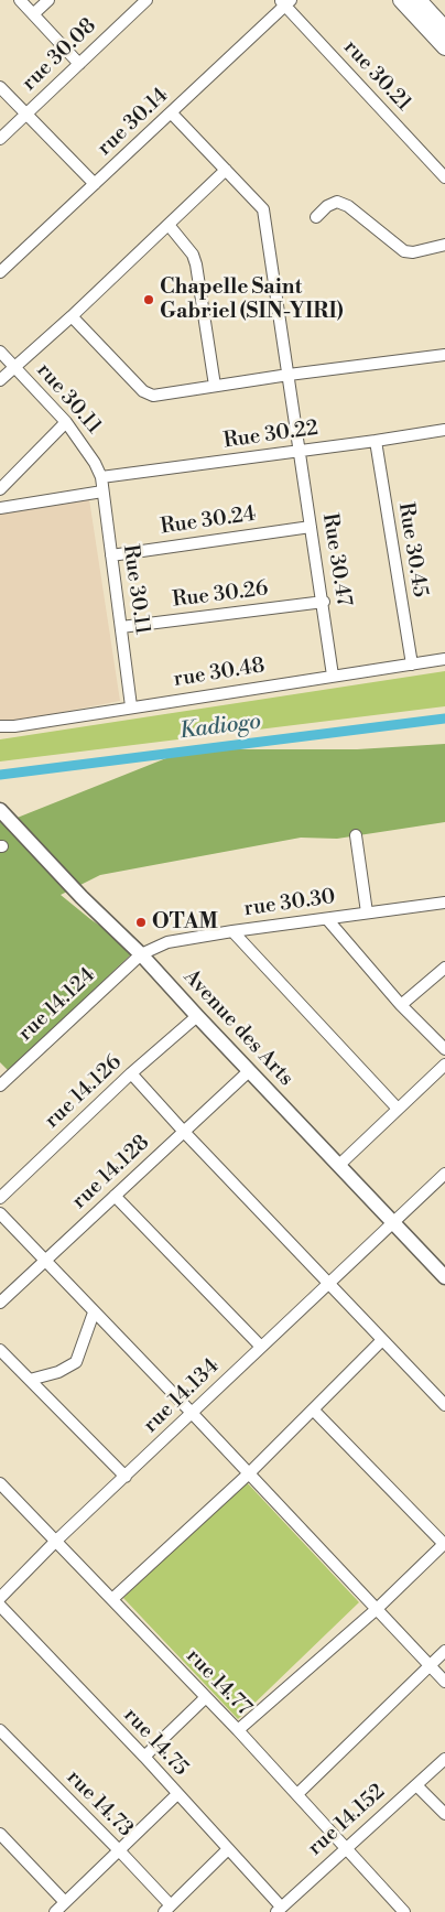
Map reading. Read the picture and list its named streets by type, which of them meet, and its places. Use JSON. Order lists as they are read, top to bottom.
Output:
{
  "streets": {
    "street": [
      "rue 30.08",
      "rue 30.21",
      "rue 30.14",
      "rue 30.11",
      "Rue 30.22",
      "Rue 30.24",
      "Rue 30.45",
      "Rue 30.47",
      "Rue 30.11",
      "Rue 30.26",
      "rue 30.48",
      "rue 30.30",
      "rue 14.124",
      "Avenue des Arts",
      "rue 14.126",
      "rue 14.128",
      "rue 14.134",
      "rue 14.77",
      "rue 14.75",
      "rue 14.73",
      "rue 14.152"
    ]
  },
  "crossings": [
    ["rue 30.21", "rue 30.14"],
    ["rue 30.14", "Rue 30.47"],
    ["rue 30.11", "Rue 30.22"],
    ["rue 30.11", "Rue 30.11"],
    ["Rue 30.22", "Rue 30.45"],
    ["Rue 30.22", "Rue 30.47"],
    ["Rue 30.22", "Rue 30.11"],
    ["Rue 30.24", "Rue 30.47"],
    ["Rue 30.24", "Rue 30.11"],
    ["Rue 30.45", "rue 30.48"],
    ["Rue 30.47", "Rue 30.26"],
    ["Rue 30.47", "rue 30.48"],
    ["Rue 30.11", "Rue 30.26"],
    ["Rue 30.11", "rue 30.48"],
    ["rue 30.30", "rue 14.124"],
    ["rue 30.30", "Avenue des Arts"],
    ["rue 14.124", "Avenue des Arts"],
    ["Avenue des Arts", "rue 14.126"],
    ["Avenue des Arts", "rue 14.128"],
    ["Avenue des Arts", "rue 14.134"],
    ["rue 14.134", "rue 14.77"],
    ["rue 14.77", "rue 14.152"],
    ["rue 14.75", "rue 14.152"]
  ],
  "water": ["Kadiogo"],
  "places": ["Chapelle Saint Gabriel (SIN-YIRI)", "OTAM"]
}
